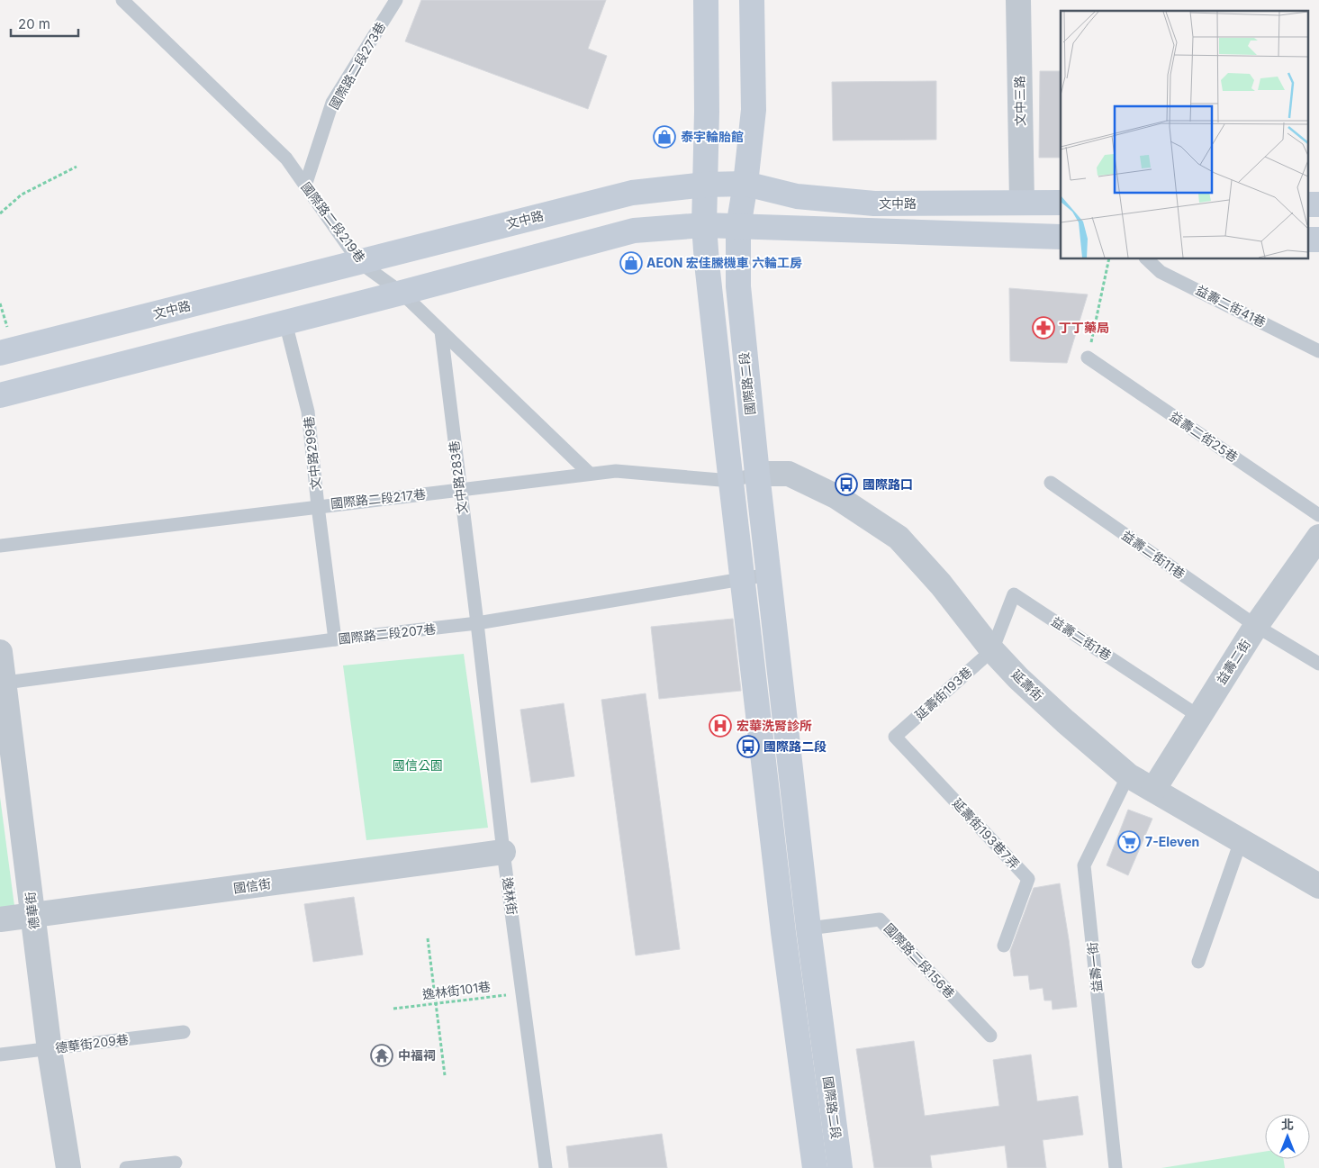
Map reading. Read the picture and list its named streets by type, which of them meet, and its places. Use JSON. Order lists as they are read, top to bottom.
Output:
{
  "streets": {
    "street": [
      "文中三路",
      "文中路",
      "國際路二段",
      "益壽二街",
      "延壽街",
      "國信街",
      "德華街"
    ],
    "lane": [
      "國際路二段273巷",
      "國際路二段219巷",
      "益壽二街41巷",
      "益壽二街25巷",
      "文中路299巷",
      "文中路283巷",
      "國際路二段217巷",
      "益壽二街11巷",
      "國際路二段207巷",
      "益壽二街1巷",
      "延壽街193巷",
      "延壽街193巷7弄",
      "逸林街",
      "國際路二段156巷",
      "益壽一街",
      "德華街209巷"
    ],
    "path": ["逸林街101巷"]
  },
  "crossings": [
    ["國際路二段273巷", "國際路二段219巷"],
    ["文中三路", "文中路"],
    ["文中路", "國際路二段219巷"],
    ["文中路", "國際路二段"],
    ["國際路二段219巷", "文中路283巷"],
    ["國際路二段219巷", "國際路二段217巷"],
    ["國際路二段", "國際路二段217巷"],
    ["國際路二段", "國際路二段207巷"],
    ["國際路二段", "延壽街"],
    ["國際路二段", "國際路二段156巷"],
    ["文中路299巷", "國際路二段217巷"],
    ["文中路299巷", "國際路二段207巷"],
    ["文中路283巷", "國際路二段217巷"],
    ["文中路283巷", "國際路二段207巷"],
    ["文中路283巷", "逸林街"],
    ["國際路二段217巷", "延壽街"],
    ["益壽二街11巷", "益壽二街"],
    ["國際路二段207巷", "逸林街"],
    ["國際路二段207巷", "德華街"],
    ["益壽二街1巷", "益壽二街"],
    ["益壽二街1巷", "延壽街"],
    ["益壽二街1巷", "延壽街193巷"],
    ["益壽二街", "延壽街"],
    ["延壽街", "延壽街193巷"],
    ["延壽街", "益壽一街"],
    ["延壽街193巷", "延壽街193巷7弄"],
    ["國信街", "逸林街"],
    ["國信街", "德華街"],
    ["逸林街", "逸林街101巷"],
    ["德華街", "德華街209巷"]
  ],
  "parks": ["國信公園"],
  "places": {
    "shop": ["泰宇輪胎館", "AEON 宏佳騰機車 六輪工房"],
    "pharmacy": ["丁丁藥局"],
    "bus stop": ["國際路口", "國際路二段"],
    "hospital": ["宏華洗腎診所"],
    "supermarket": ["7-Eleven"],
    "temple": ["中福祠"]
  },
  "scale_bar": "20 m",
  "north": "top"
}
